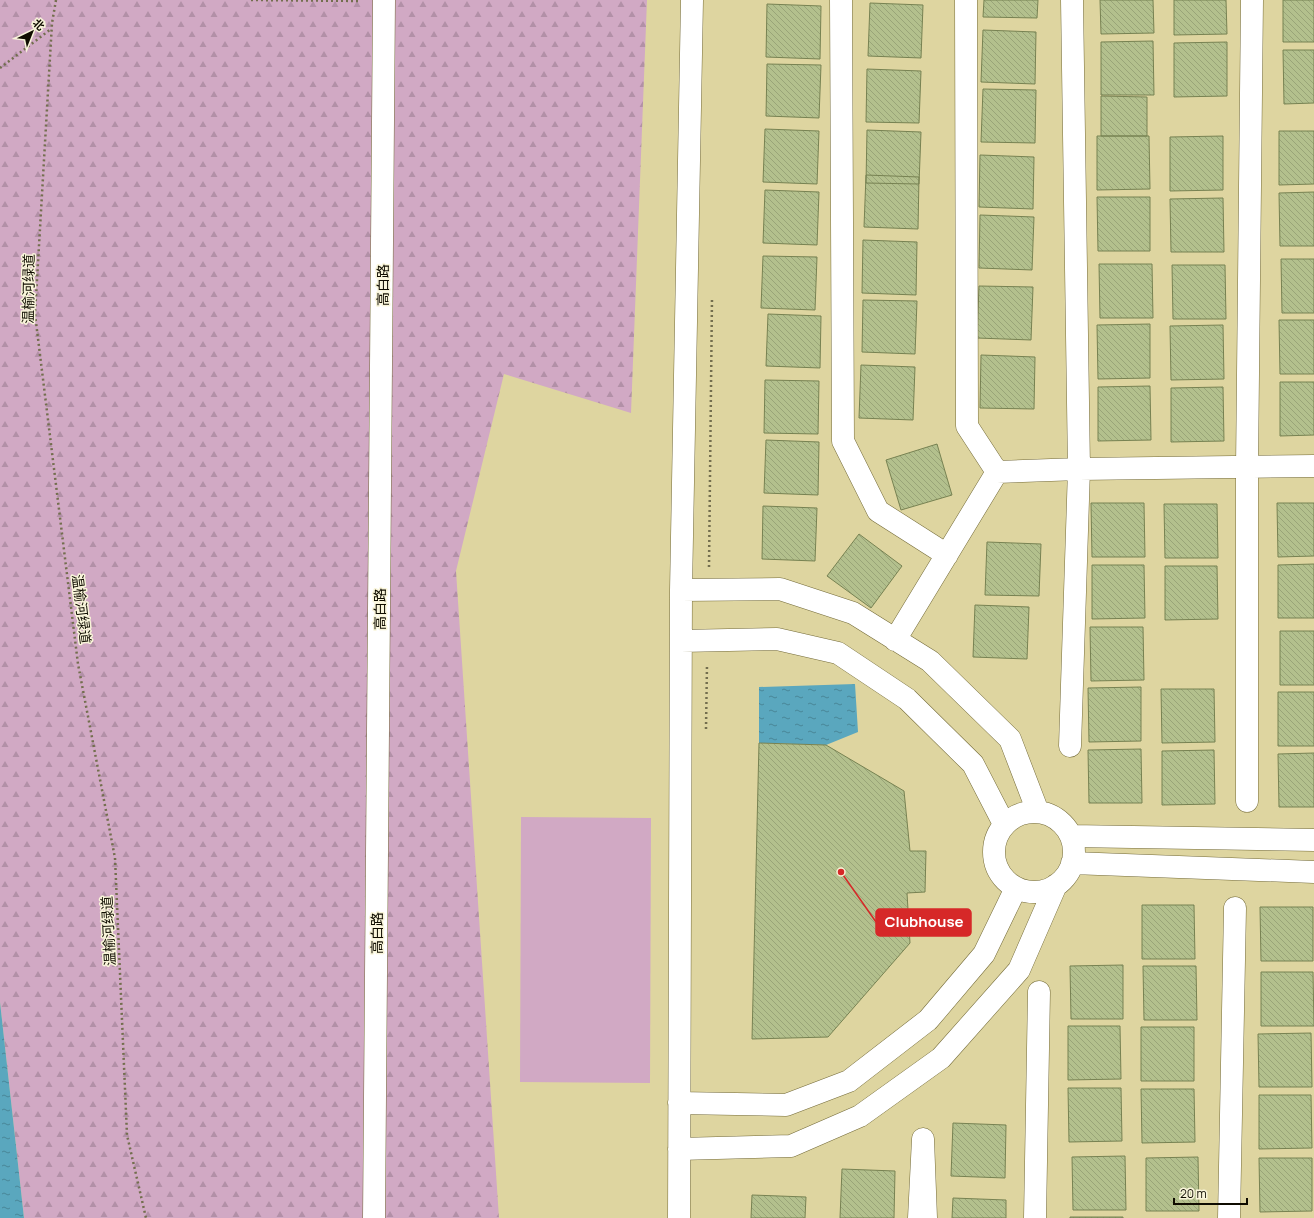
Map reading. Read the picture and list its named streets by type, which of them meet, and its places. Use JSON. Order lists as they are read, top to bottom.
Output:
{
  "streets": {
    "street": ["高白路"],
    "path": ["温榆河绿道"]
  },
  "places": ["Clubhouse"],
  "scale_bar": "20 m",
  "north": "top right"
}
